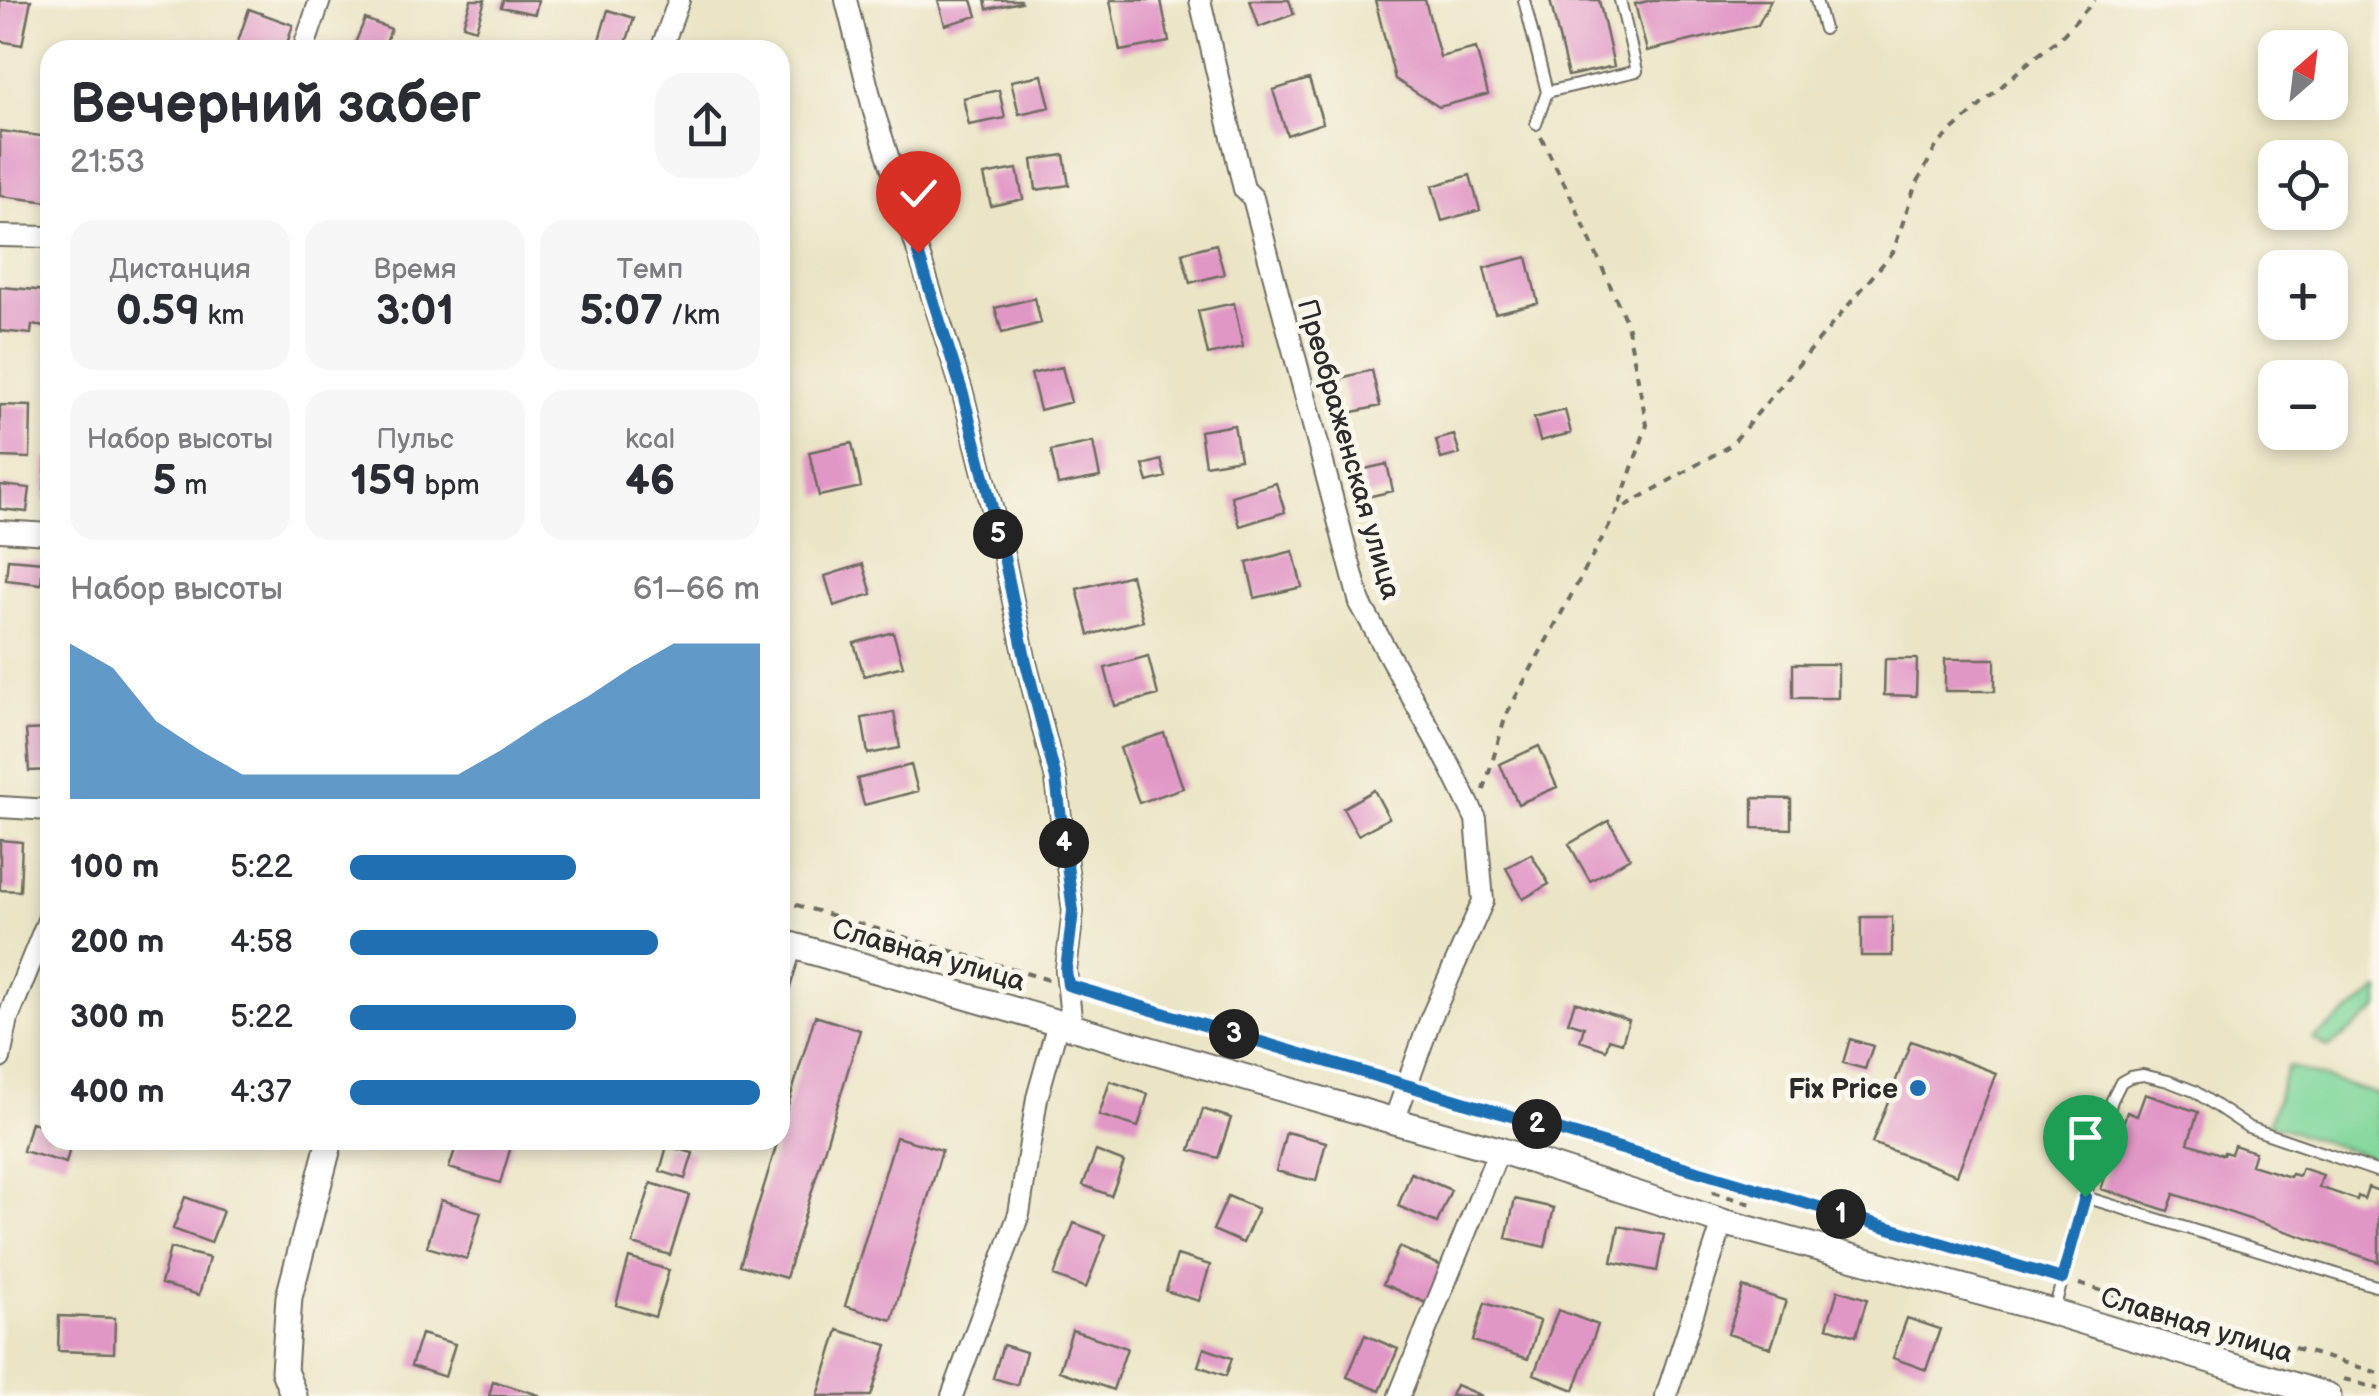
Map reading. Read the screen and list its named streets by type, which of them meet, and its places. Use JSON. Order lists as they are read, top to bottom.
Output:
{
  "streets": {
    "street": ["Преображенская улица", "Славная улица"]
  },
  "crossings": [
    ["Преображенская улица", "Славная улица"]
  ],
  "places": ["Fix Price"],
  "north": "top right",
  "page": {
    "map_buttons": ["+", "−"],
    "heading": ["Вечерний забег", "21:53"],
    "stats": [
      ["Дистанция", "0.59 km"],
      ["Время", "3:01"],
      ["Темп", "5:07 /km"],
      ["Набор высоты", "5 m"],
      ["Пульс", "159 bpm"],
      ["kcal", "46"]
    ],
    "pins": [
      "5",
      "4",
      "3",
      "2",
      "1"
    ],
    "chart": ["Набор высоты", "61–66 m"],
    "list": [
      {
        "name": "100 m",
        "note": "5:22"
      },
      {
        "name": "200 m",
        "note": "4:58"
      },
      {
        "name": "300 m",
        "note": "5:22"
      },
      {
        "name": "400 m",
        "note": "4:37"
      }
    ]
  }
}
